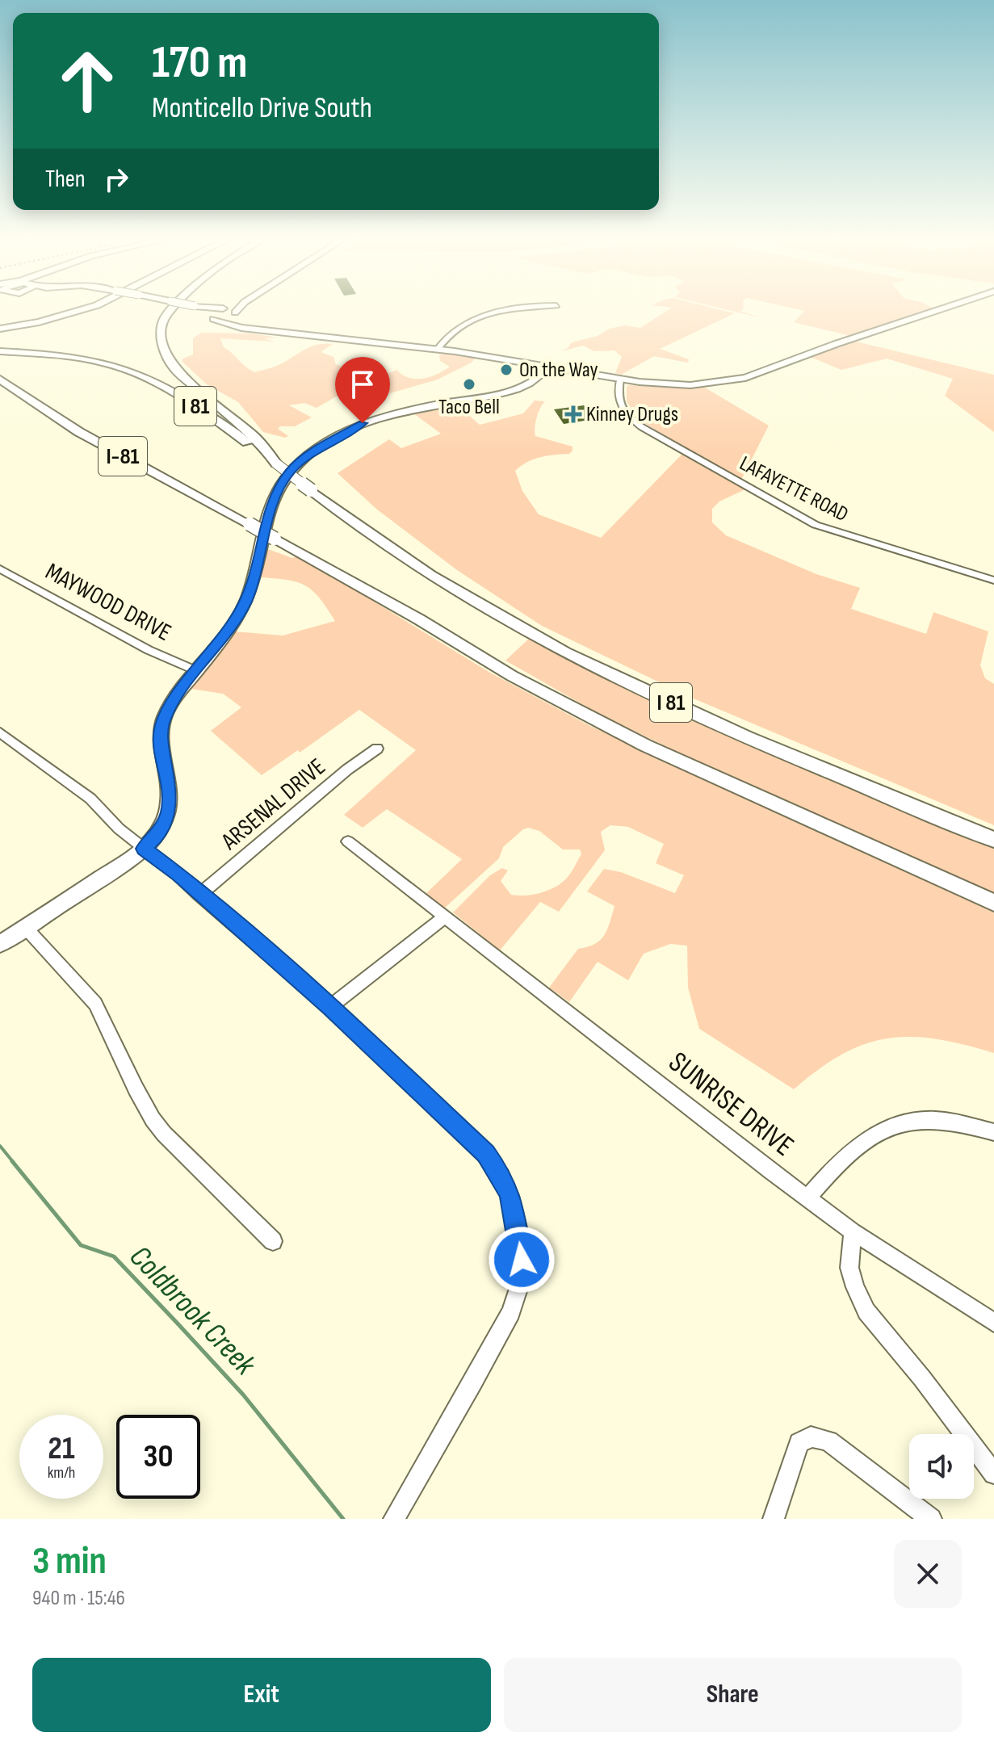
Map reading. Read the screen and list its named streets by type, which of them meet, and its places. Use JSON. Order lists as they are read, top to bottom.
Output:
{
  "streets": {
    "highway": ["I 81", "I-81"],
    "street": [
      "LAFAYETTE ROAD",
      "MAYWOOD DRIVE",
      "ARSENAL DRIVE",
      "SUNRISE DRIVE"
    ]
  },
  "crossings": [
    ["I 81", "I-81"]
  ],
  "water": ["Coldbrook Creek"],
  "places": {
    "other": ["On the Way", "Taco Bell"],
    "health": ["Kinney Drugs"]
  },
  "page": {
    "turn": ["170 m", "Monticello Drive South"],
    "then": "Then",
    "speed": "21 km/h",
    "limit": "30",
    "heading": ["3 min", "940 m · 15:46"],
    "buttons": ["Exit", "Share"]
  }
}
